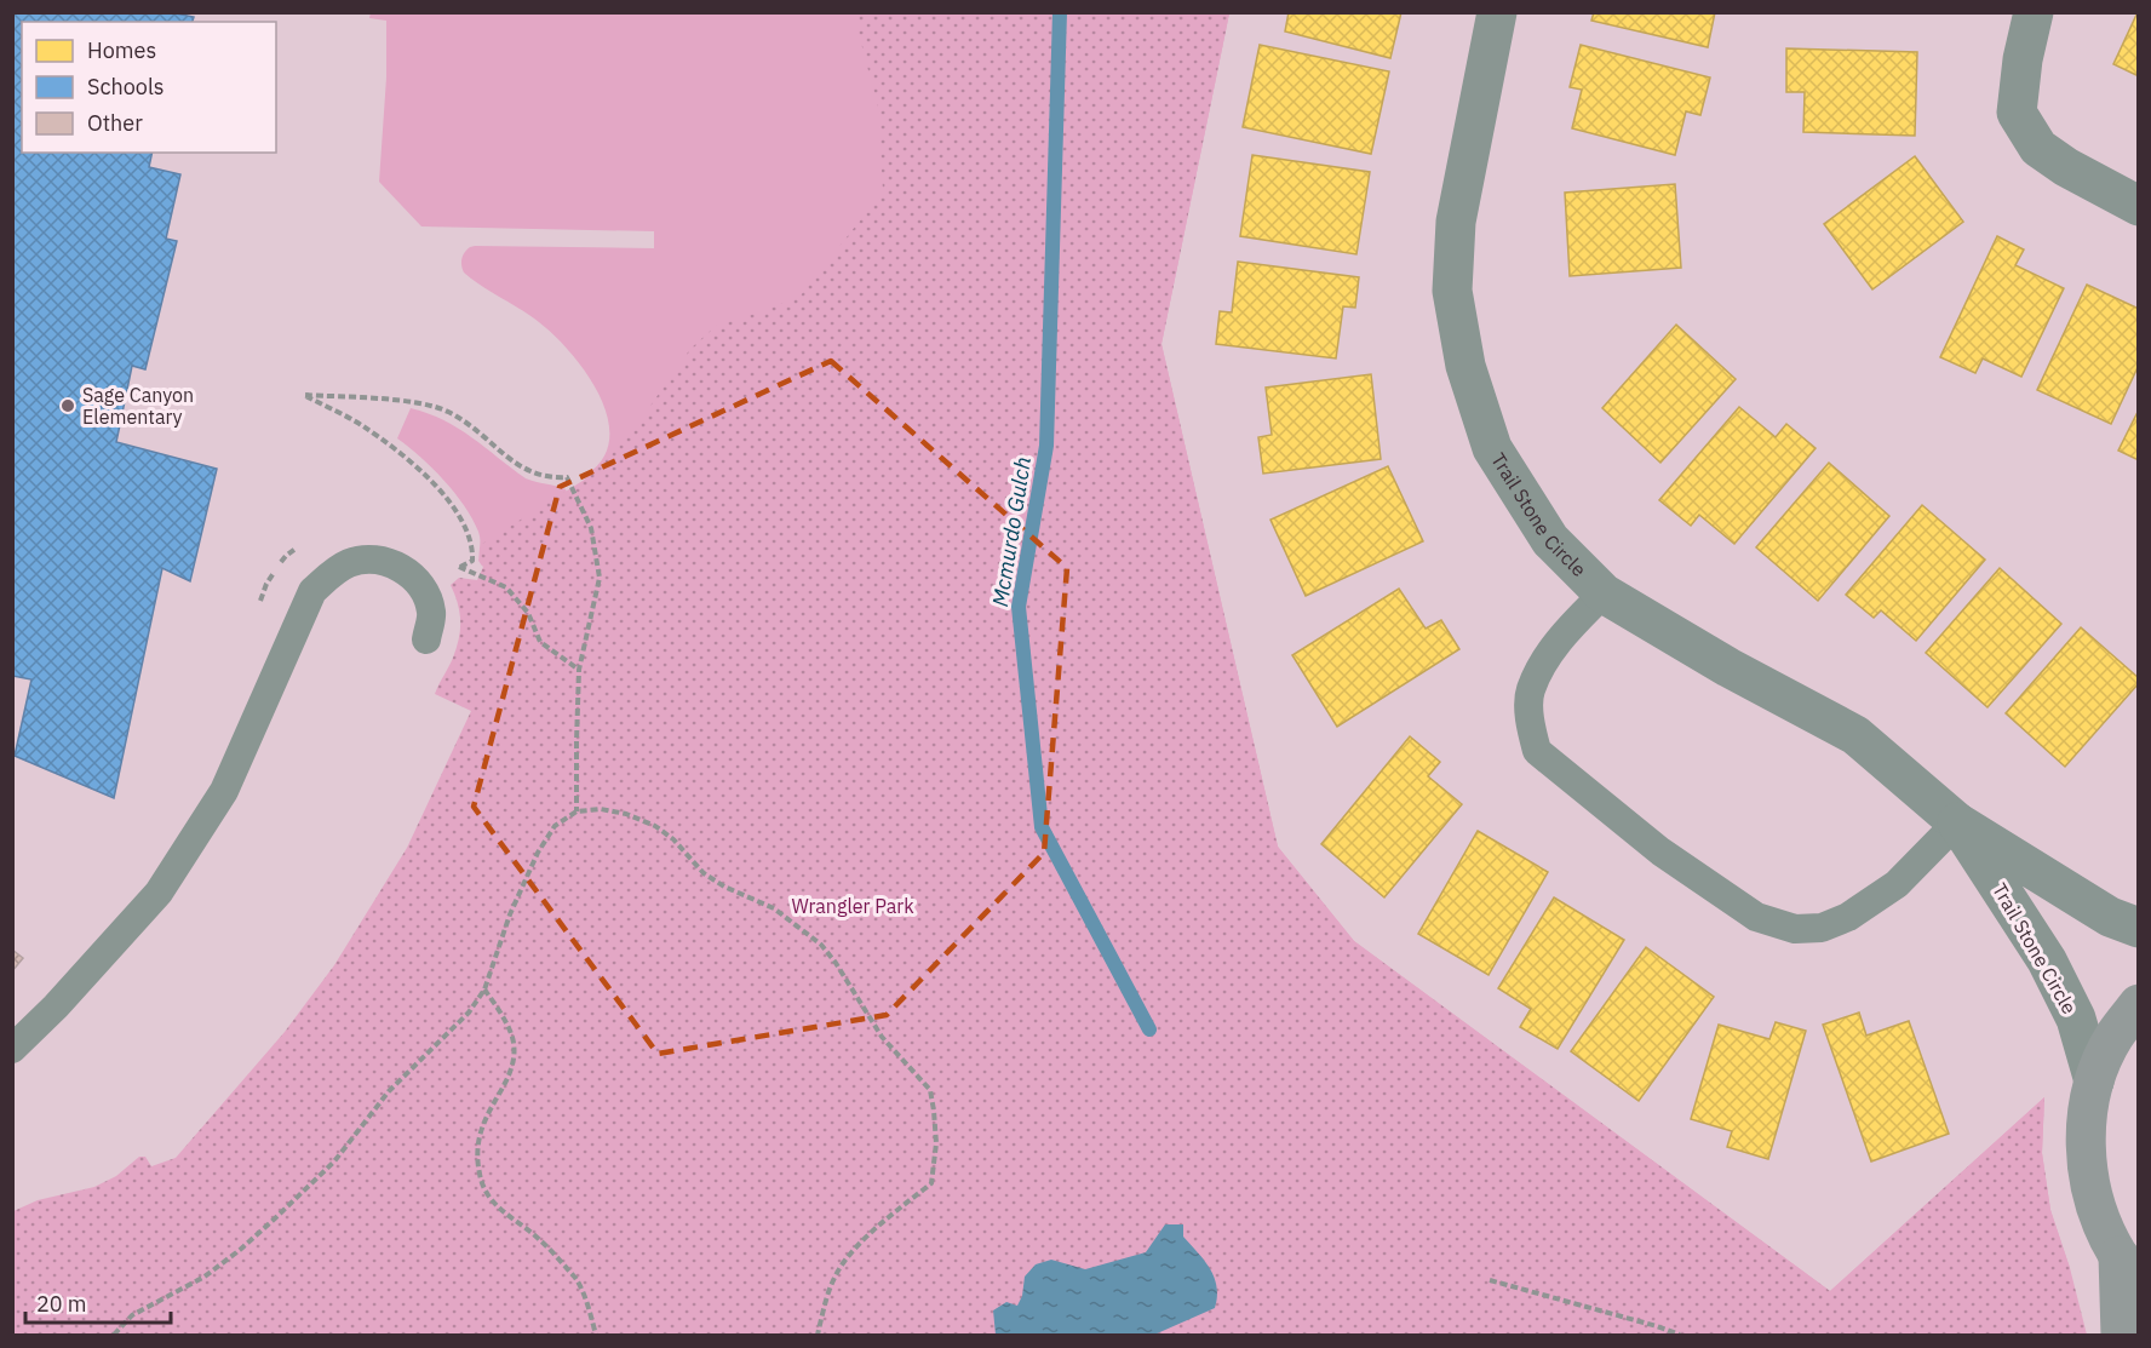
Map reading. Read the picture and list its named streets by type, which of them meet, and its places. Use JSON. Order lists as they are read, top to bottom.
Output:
{
  "streets": {
    "street": ["Trail Stone Circle"]
  },
  "water": ["Mcmurdo Gulch"],
  "parks": ["Wrangler Park"],
  "places": ["Sage Canyon Elementary"],
  "legend": ["Homes", "Schools", "Other"],
  "scale_bar": "20 m"
}
